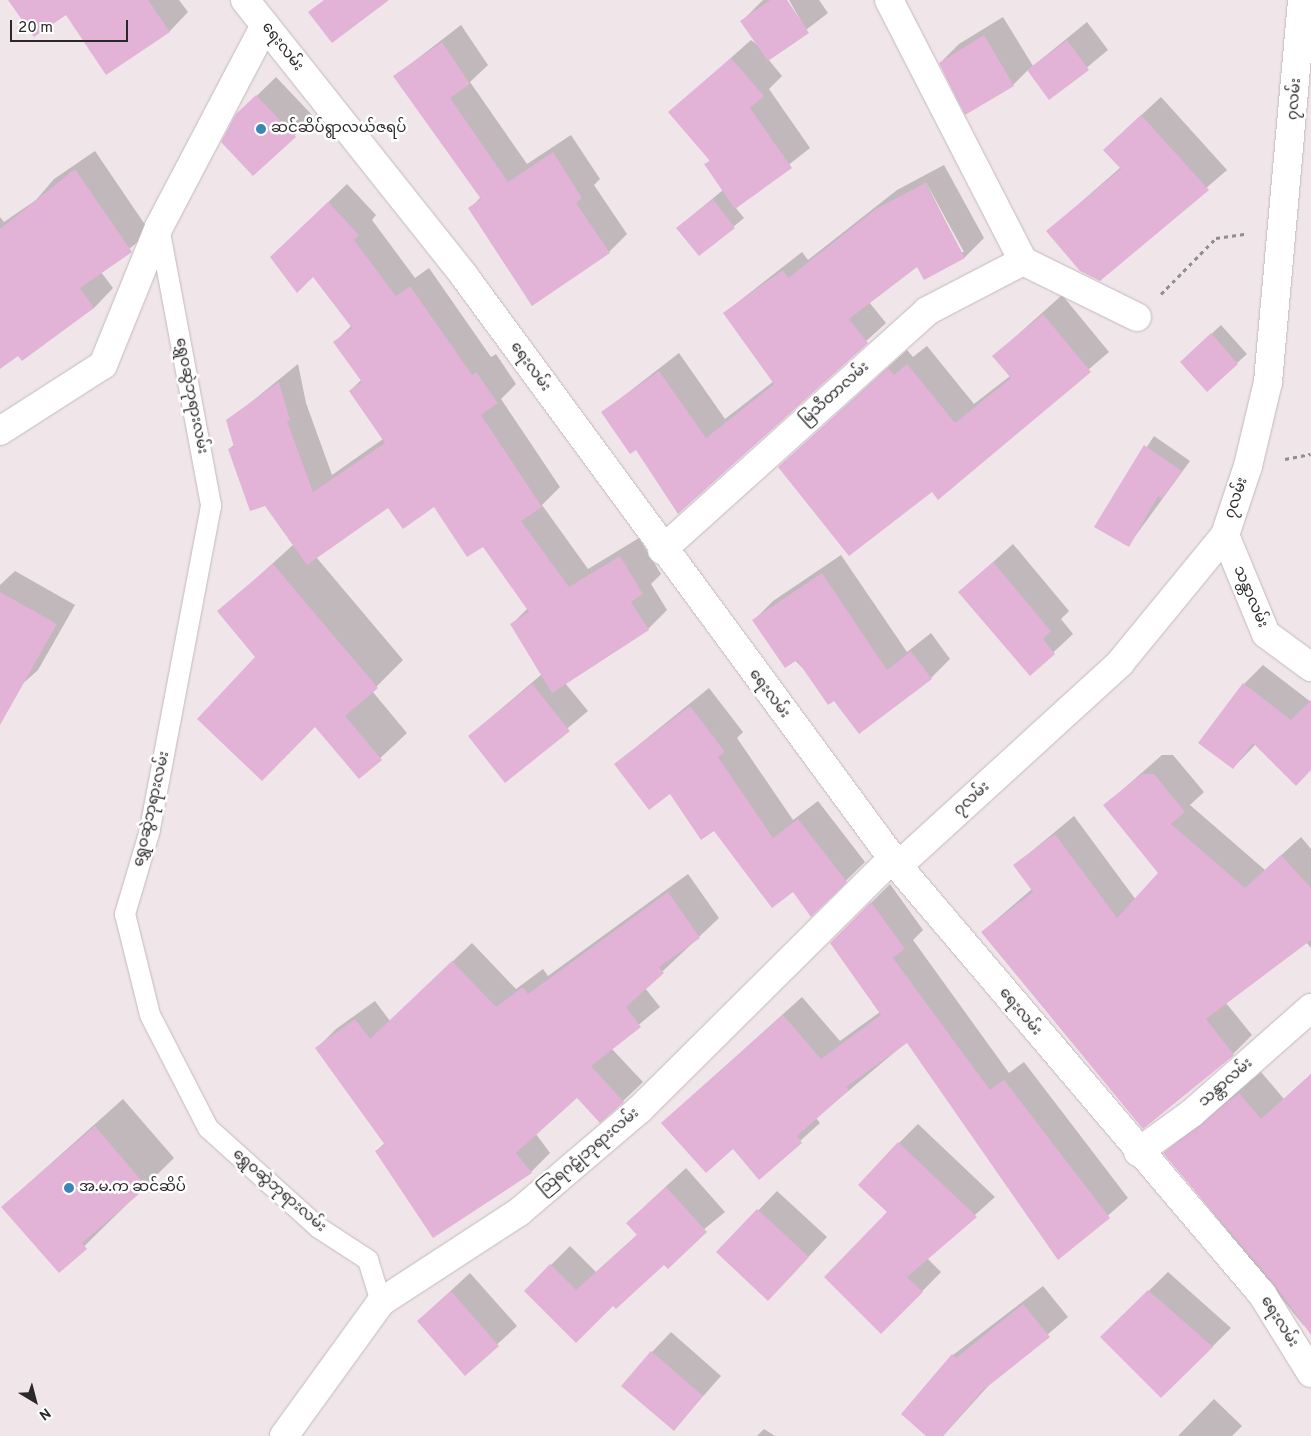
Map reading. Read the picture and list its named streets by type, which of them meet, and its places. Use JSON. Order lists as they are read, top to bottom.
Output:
{
  "streets": {
    "street": [
      "ရေးလမ်း",
      "၇လမ်း",
      "မြသီတာလမ်း",
      "သန္တာလမ်း",
      "သြရဂဠုံဘုရားလမ်း"
    ],
    "lane": ["ရွှေဝဆွဲဘုရားလမ်း"]
  },
  "crossings": [
    ["ရေးလမ်း", "၇လမ်း"],
    ["ရေးလမ်း", "မြသီတာလမ်း"],
    ["ရေးလမ်း", "သန္တာလမ်း"],
    ["ရေးလမ်း", "သြရဂဠုံဘုရားလမ်း"],
    ["၇လမ်း", "သန္တာလမ်း"],
    ["၇လမ်း", "သြရဂဠုံဘုရားလမ်း"],
    ["ရွှေဝဆွဲဘုရားလမ်း", "သြရဂဠုံဘုရားလမ်း"]
  ],
  "places": ["ဆင်ဆိပ်ရွာလယ်ဇရပ်", "အ.မ.က ဆင်ဆိပ်"],
  "scale_bar": "20 m",
  "north": "bottom right"
}
